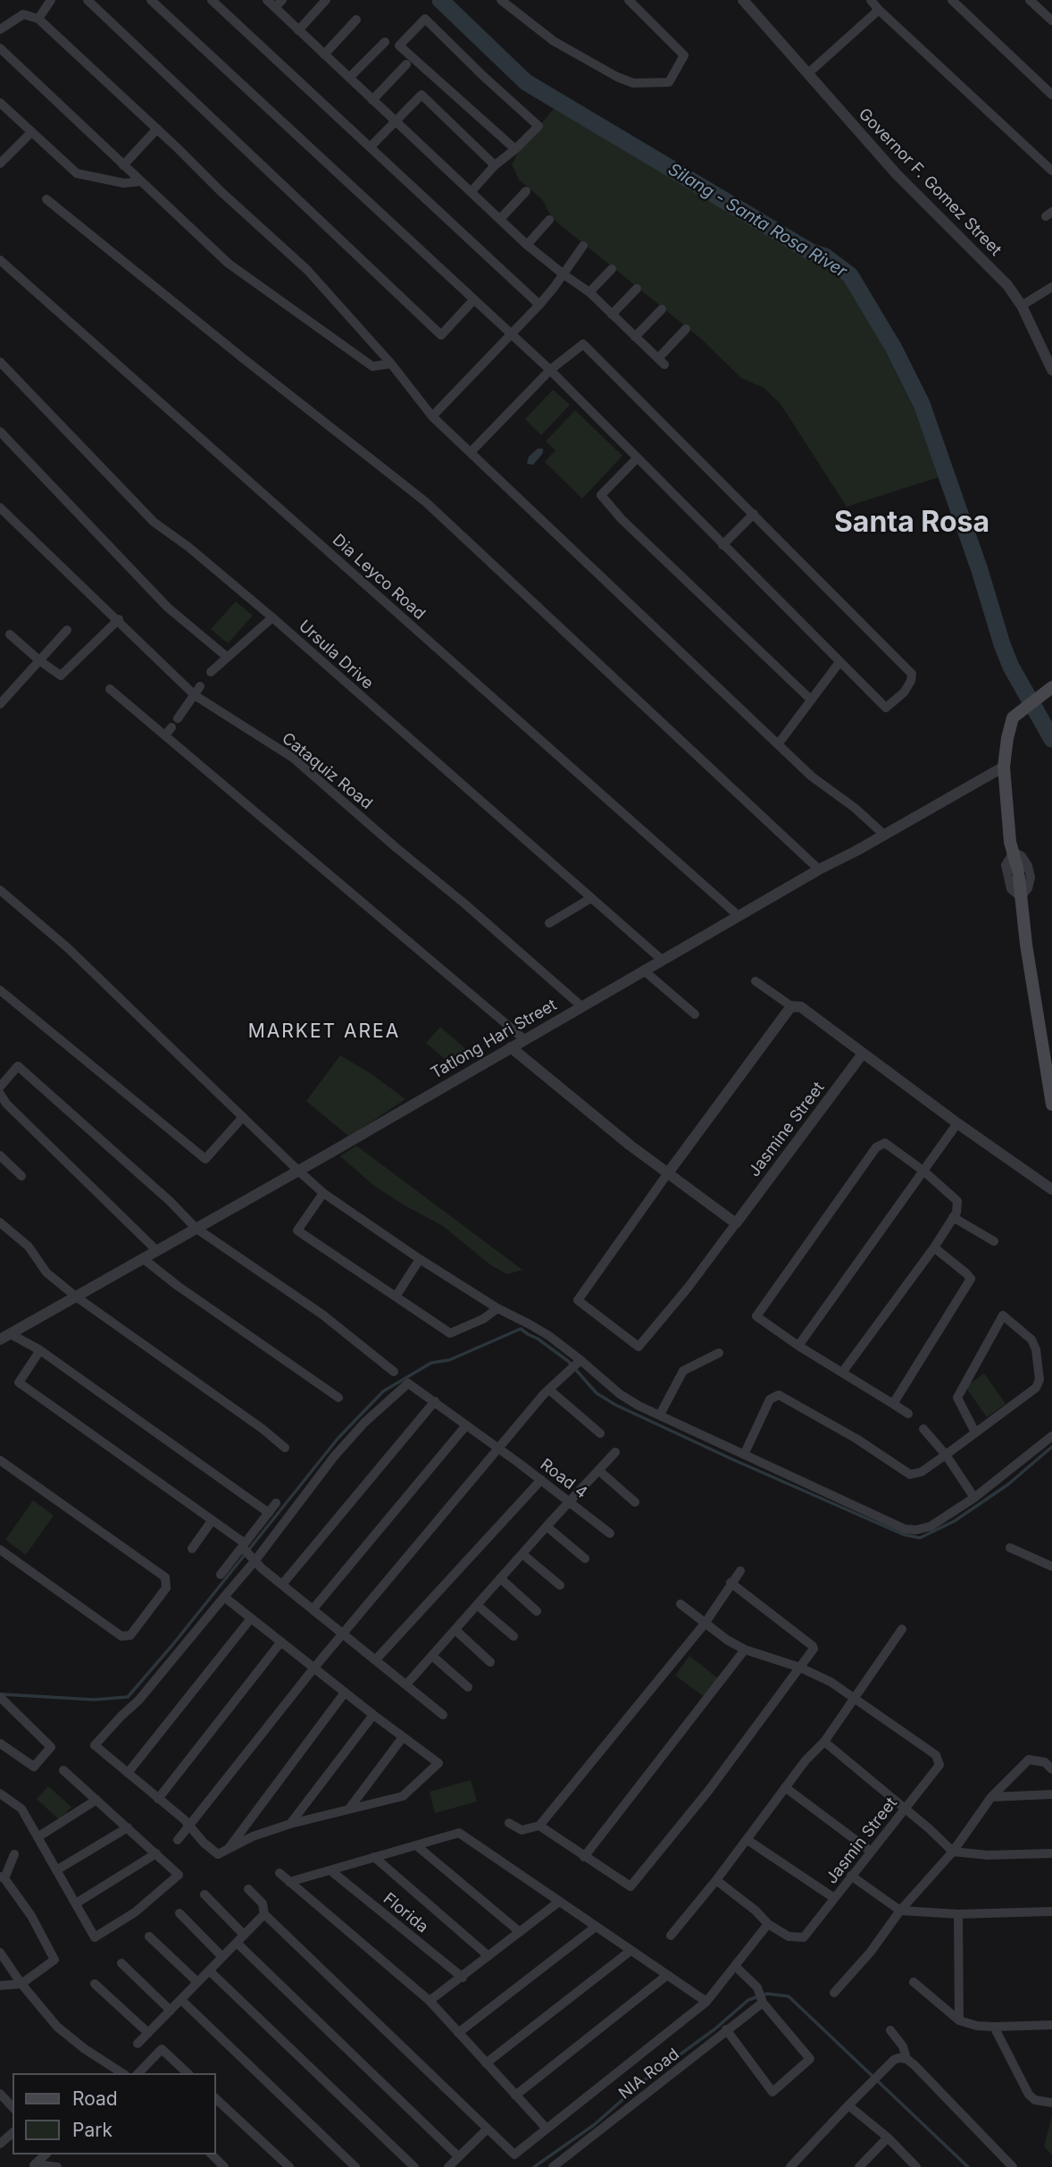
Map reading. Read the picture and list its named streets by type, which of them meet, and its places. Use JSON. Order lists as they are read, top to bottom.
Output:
{
  "streets": {
    "street": [
      "Governor F. Gomez Street",
      "Dia Leyco Road",
      "Ursula Drive",
      "Cataquiz Road",
      "Tatlong Hari Street",
      "Jasmine Street",
      "Road 4",
      "Jasmin Street",
      "Florida",
      "NIA Road"
    ]
  },
  "crossings": [
    ["Dia Leyco Road", "Tatlong Hari Street"],
    ["Ursula Drive", "Tatlong Hari Street"],
    ["Cataquiz Road", "Tatlong Hari Street"]
  ],
  "districts": ["Santa Rosa", "MARKET AREA"],
  "water": ["Silang - Santa Rosa River"],
  "legend": ["Road", "Park"]
}
